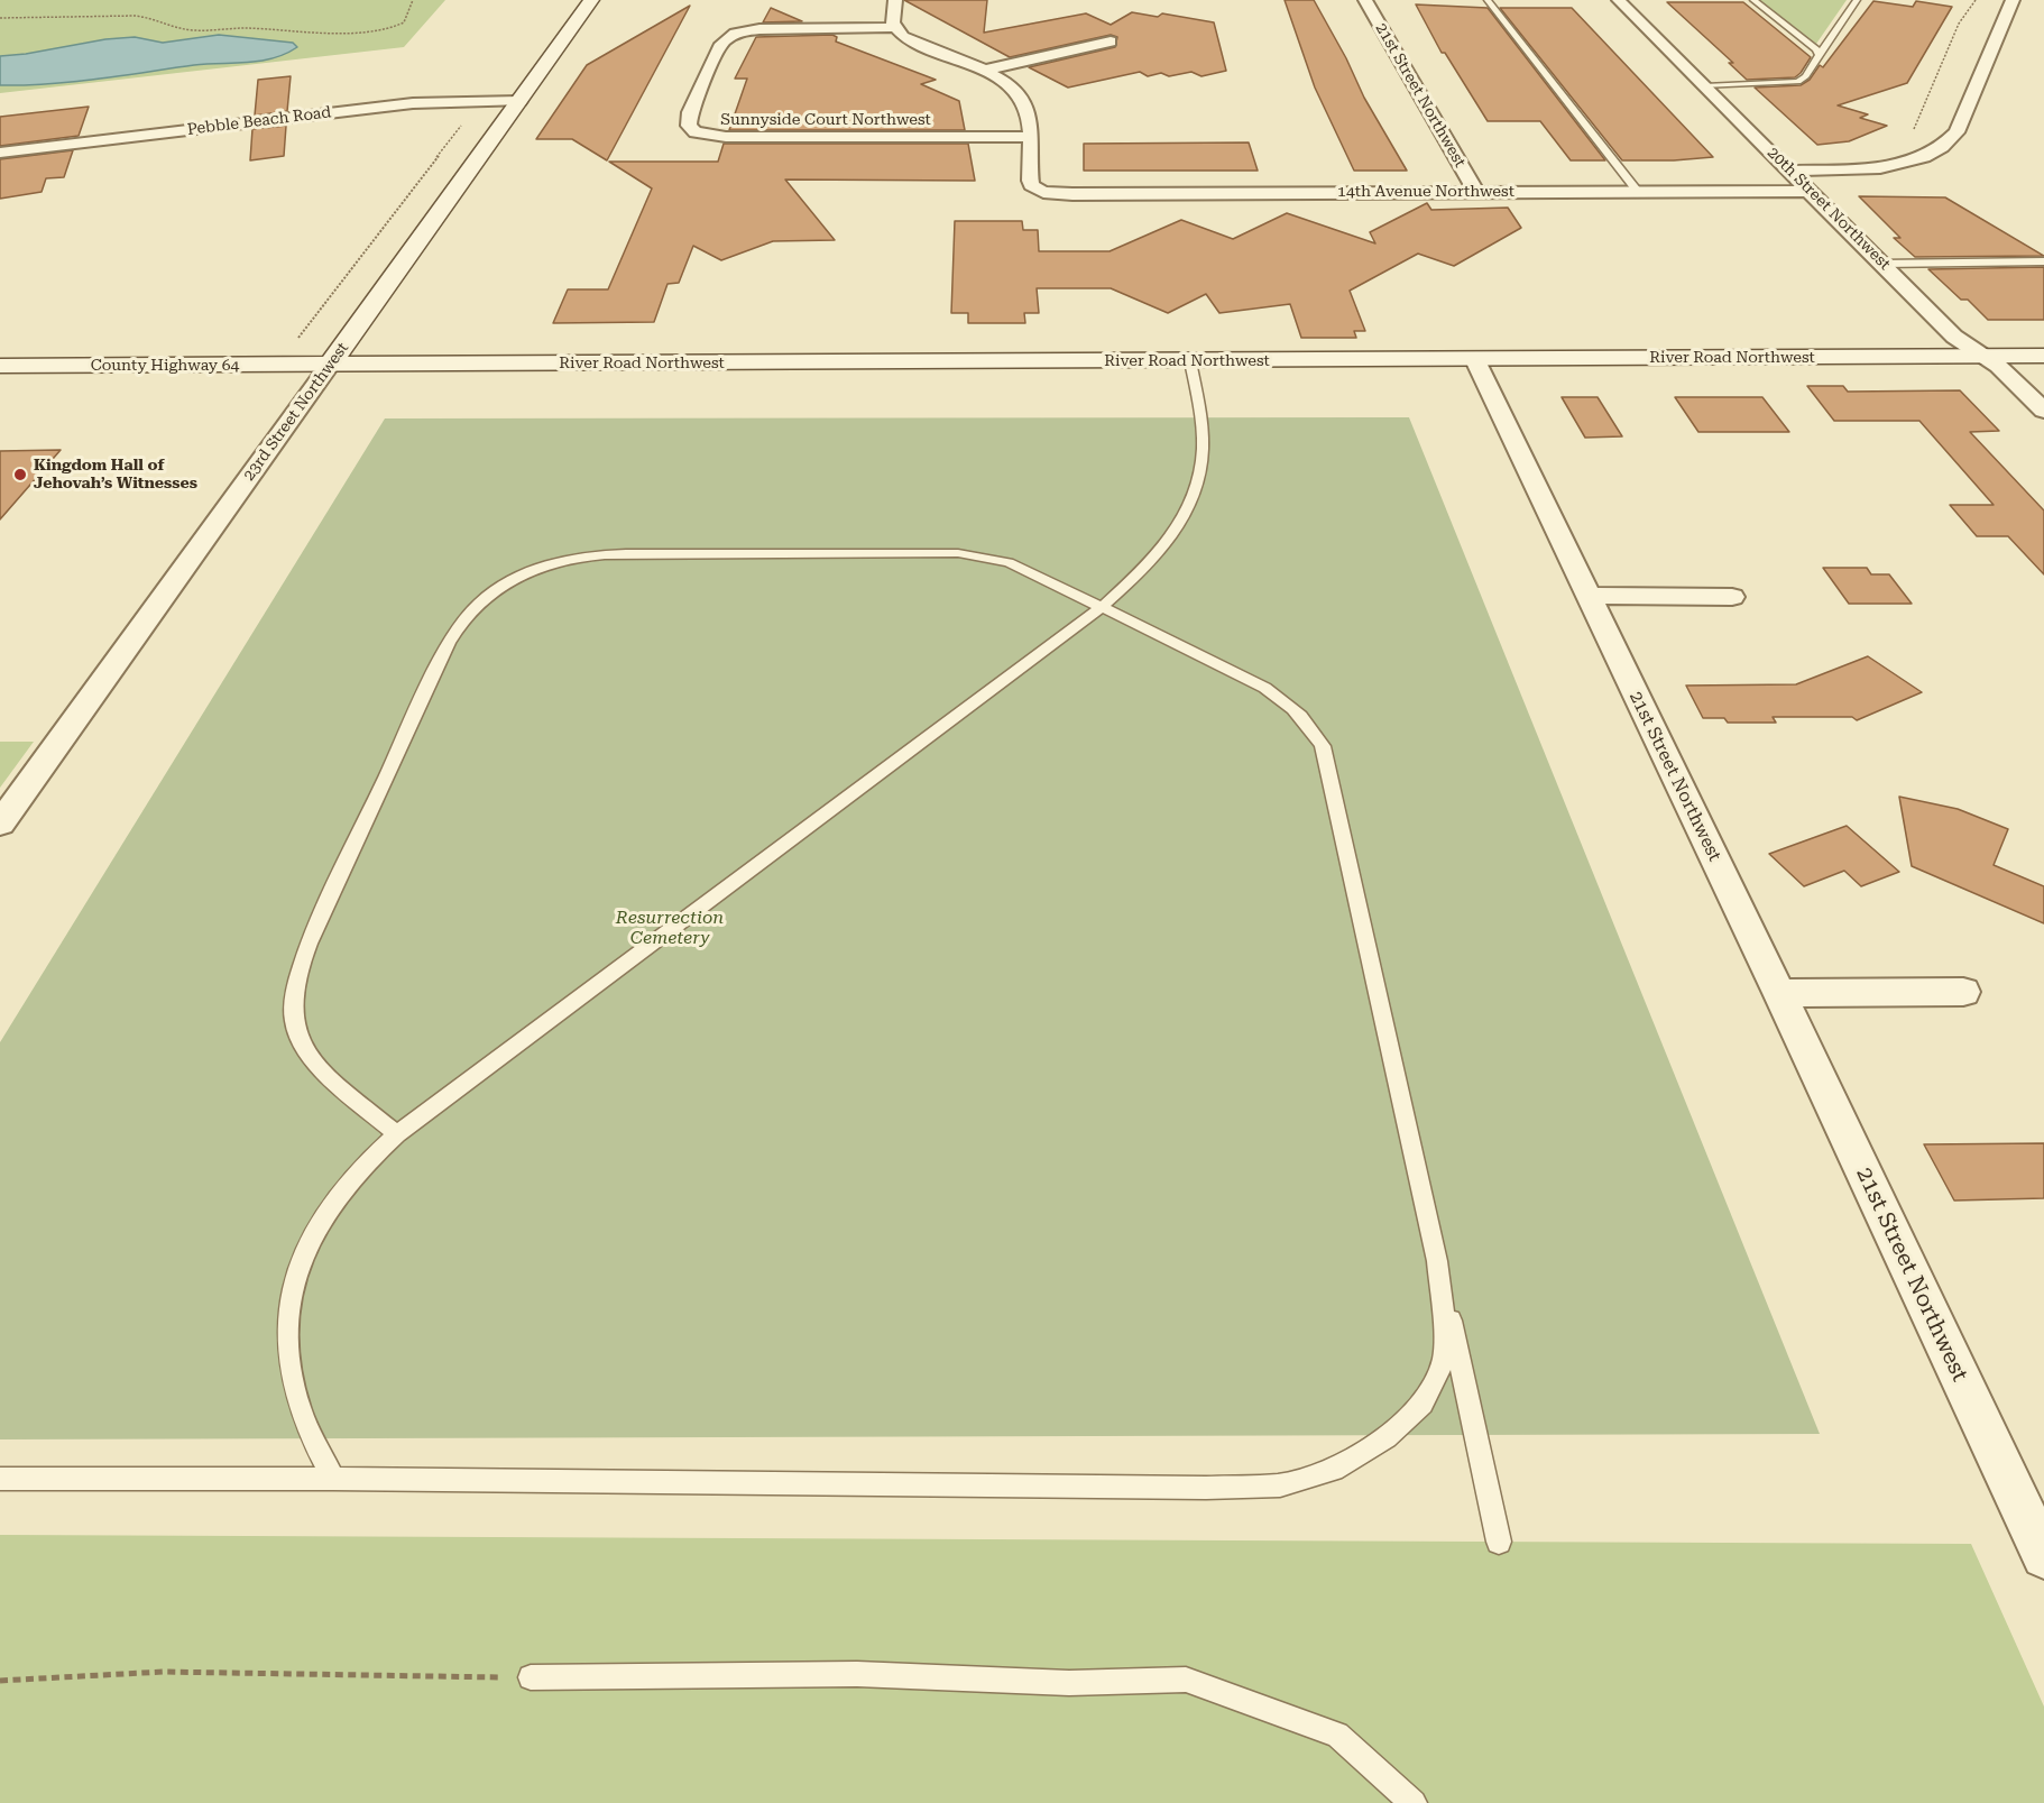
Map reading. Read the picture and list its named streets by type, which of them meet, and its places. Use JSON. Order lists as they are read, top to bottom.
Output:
{
  "streets": {
    "street": [
      "21st Street Northwest",
      "Sunnyside Court Northwest",
      "Pebble Beach Road",
      "14th Avenue Northwest",
      "20th Street Northwest",
      "River Road Northwest",
      "County Highway 64",
      "23rd Street Northwest"
    ]
  },
  "crossings": [
    ["21st Street Northwest", "14th Avenue Northwest"],
    ["21st Street Northwest", "River Road Northwest"],
    ["Sunnyside Court Northwest", "14th Avenue Northwest"],
    ["Pebble Beach Road", "23rd Street Northwest"],
    ["14th Avenue Northwest", "20th Street Northwest"],
    ["20th Street Northwest", "River Road Northwest"],
    ["River Road Northwest", "County Highway 64"],
    ["River Road Northwest", "23rd Street Northwest"],
    ["County Highway 64", "23rd Street Northwest"]
  ],
  "parks": ["Resurrection Cemetery"],
  "places": ["Kingdom Hall of Jehovah’s Witnesses"]
}
